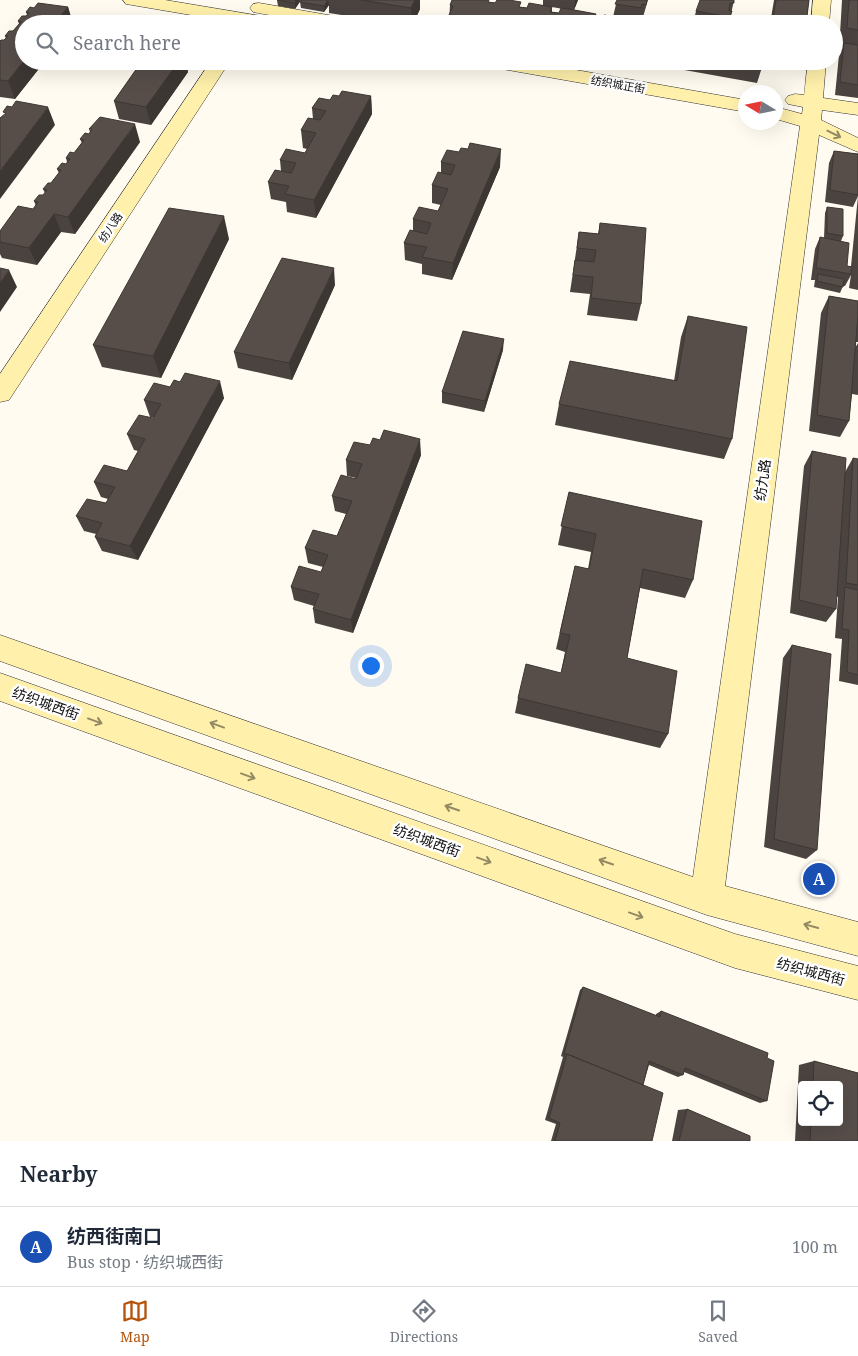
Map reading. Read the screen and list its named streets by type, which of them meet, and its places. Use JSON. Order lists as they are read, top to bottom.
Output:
{
  "streets": {
    "street": [
      "纺织城正街",
      "纺八路",
      "纺九路",
      "纺织城西街"
    ]
  },
  "north": "left",
  "page": {
    "search": "Search here",
    "pins": "A",
    "heading": "Nearby",
    "list": [
      {
        "mark": "A",
        "name": "纺西街南口",
        "note": "Bus stop · 纺织城西街",
        "value": "100 m"
      }
    ],
    "nav": ["Map", "Directions", "Saved"]
  }
}
